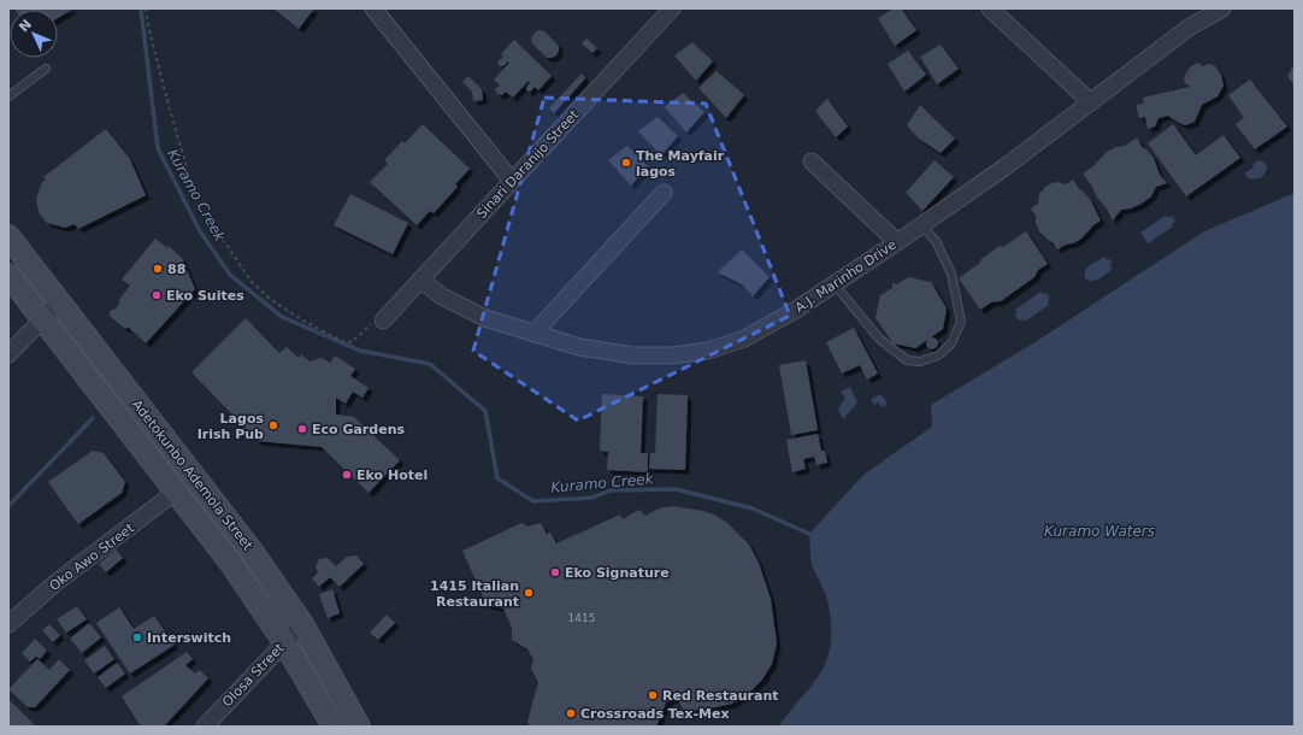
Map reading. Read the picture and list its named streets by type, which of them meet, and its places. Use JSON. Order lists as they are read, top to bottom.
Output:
{
  "streets": {
    "main road": ["Adetokunbo Ademola Street"],
    "street": [
      "Sinari Daranijo Street",
      "A.J. Marinho Drive",
      "Oko Awo Street",
      "Olosa Street"
    ]
  },
  "crossings": [
    ["Sinari Daranijo Street", "A.J. Marinho Drive"],
    ["Adetokunbo Ademola Street", "Oko Awo Street"],
    ["Adetokunbo Ademola Street", "Olosa Street"]
  ],
  "water": ["Kuramo Creek", "Kuramo Waters"],
  "places": [
    "The Mayfair lagos",
    "88",
    "Eko Suites",
    "Lagos Irish Pub",
    "Eco Gardens",
    "Eko Hotel",
    "Eko Signature",
    "1415 Italian Restaurant",
    "Interswitch",
    "Red Restaurant",
    "Crossroads Tex-Mex"
  ],
  "house_numbers": ["1415"],
  "north": "top left"
}
